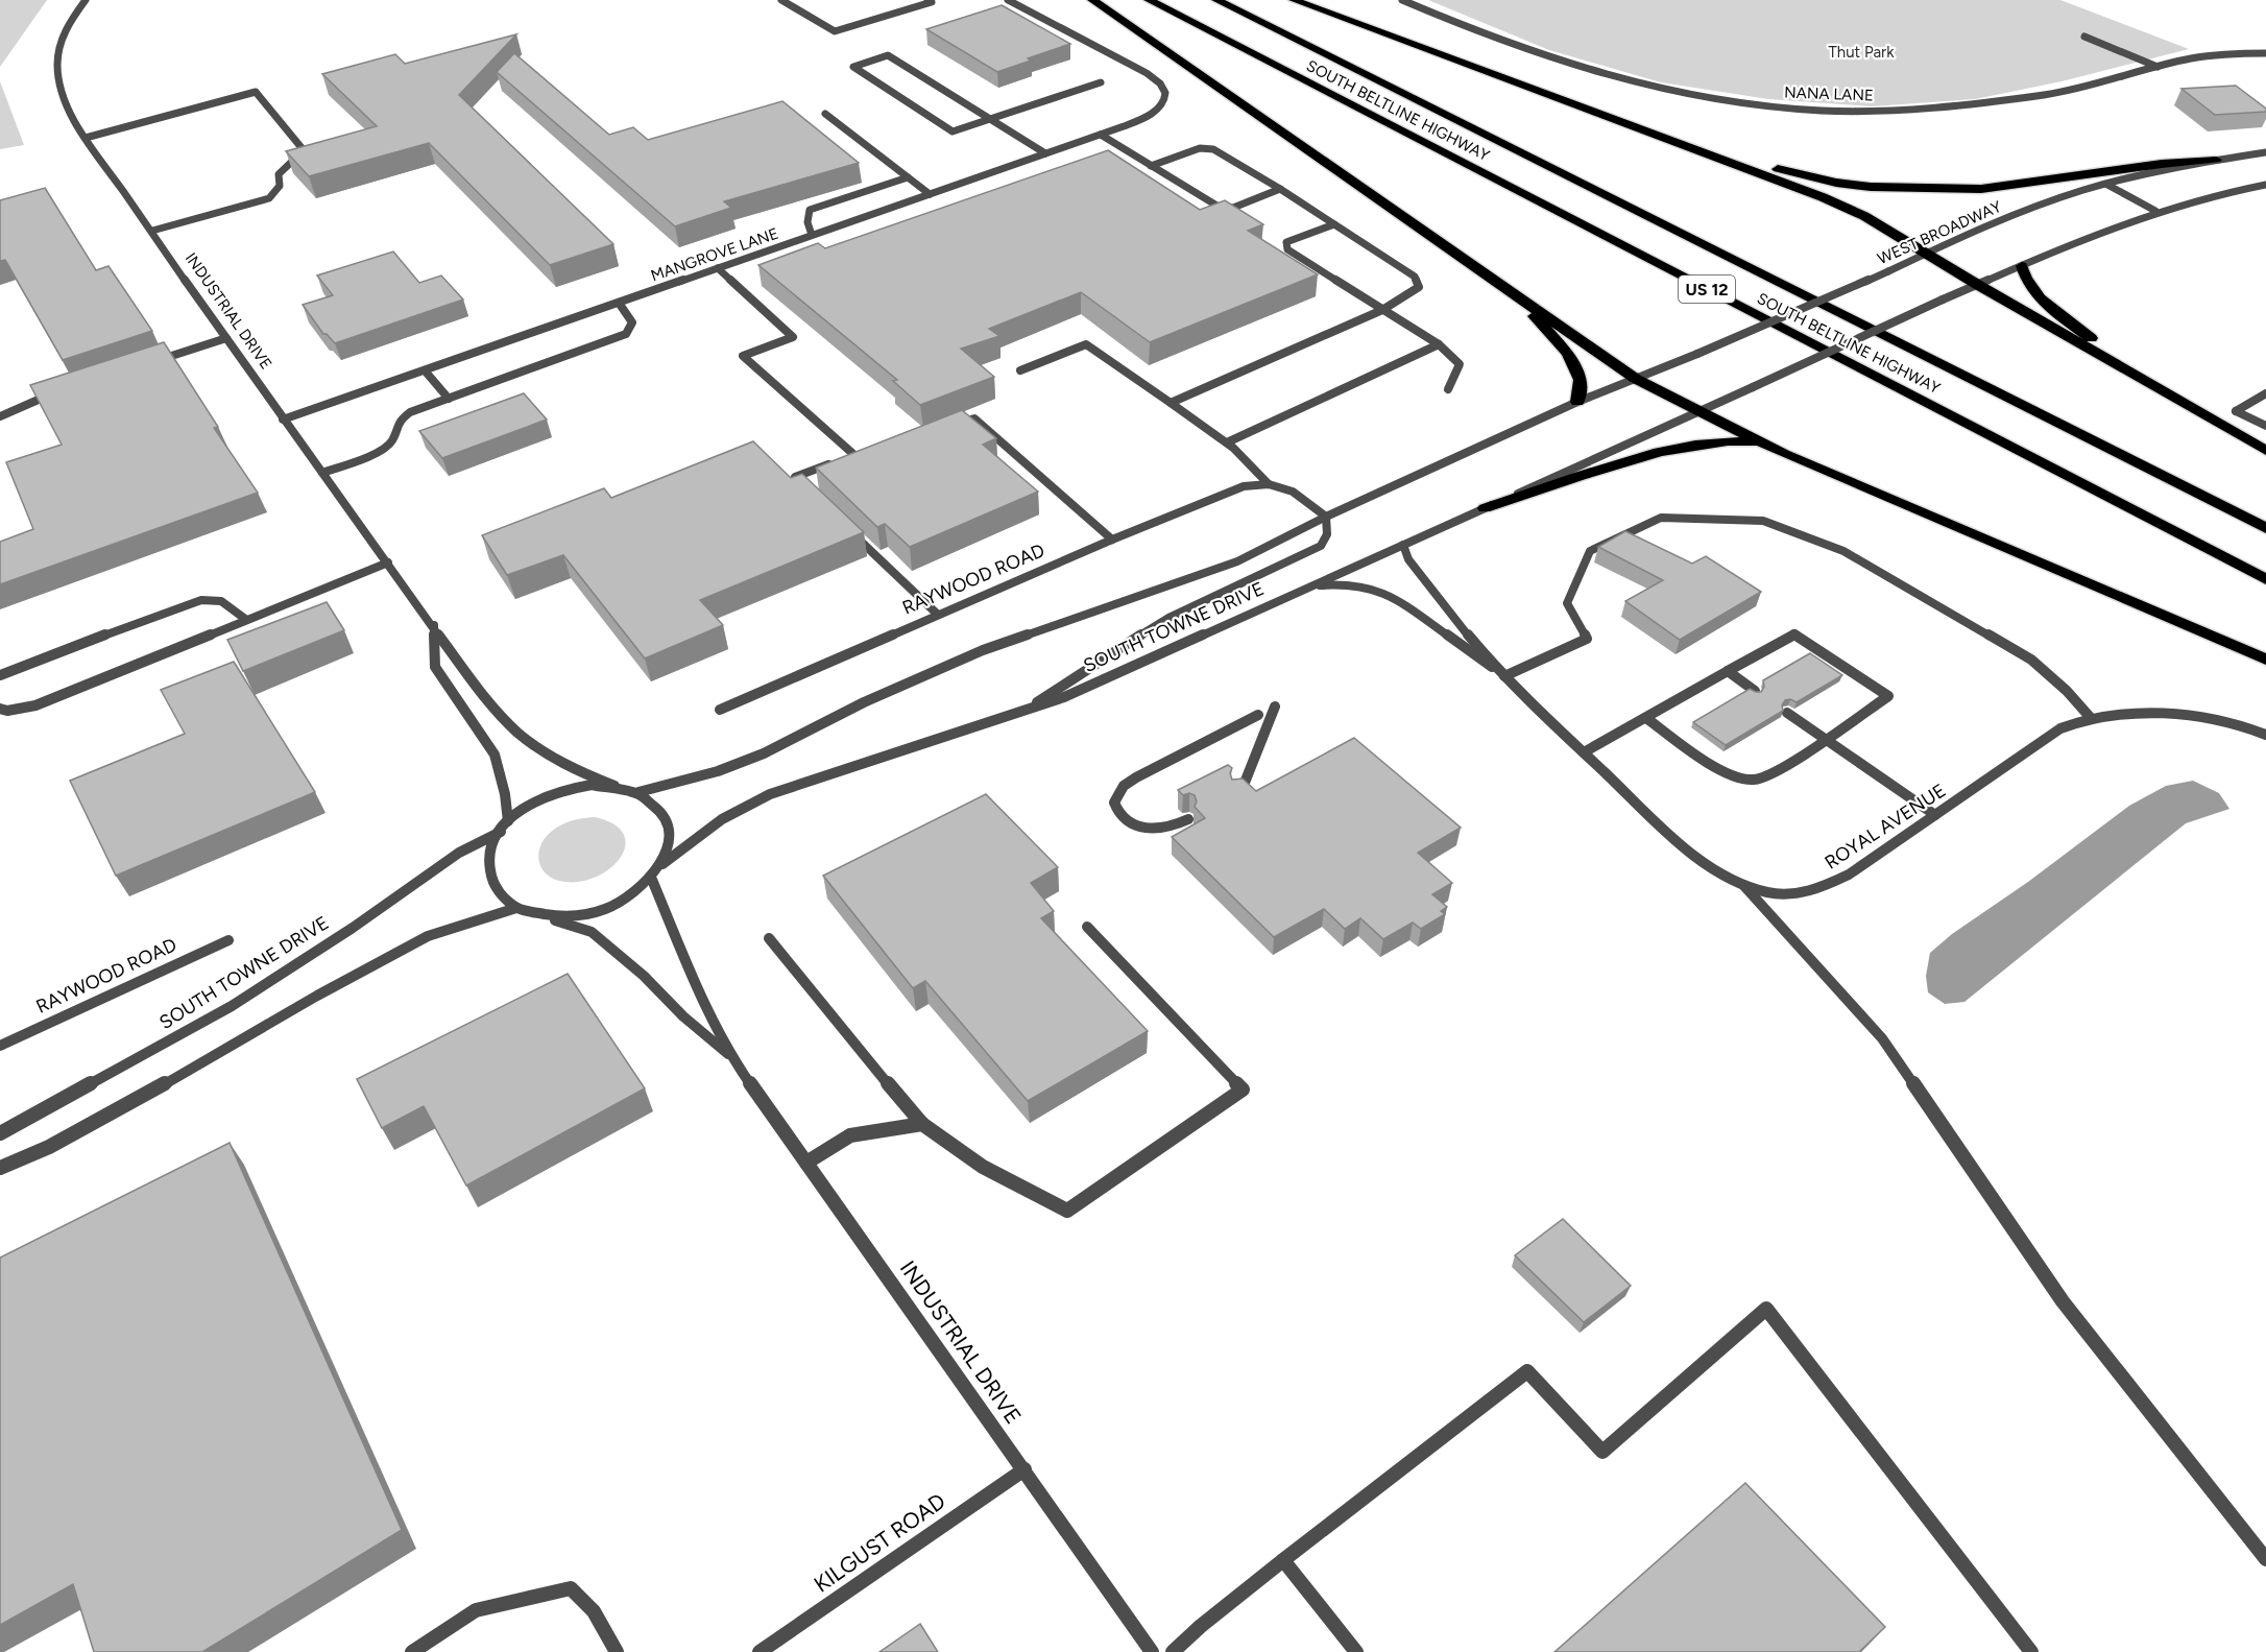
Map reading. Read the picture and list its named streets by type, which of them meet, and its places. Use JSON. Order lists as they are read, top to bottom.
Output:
{
  "streets": {
    "highway": ["SOUTH BELTLINE HIGHWAY", "US 12"],
    "street": [
      "NANA LANE",
      "WEST BROADWAY",
      "MANGROVE LANE",
      "INDUSTRIAL DRIVE",
      "RAYWOOD ROAD",
      "SOUTH TOWNE DRIVE",
      "ROYAL AVENUE",
      "KILGUST ROAD"
    ]
  },
  "crossings": [
    ["WEST BROADWAY", "SOUTH TOWNE DRIVE"],
    ["MANGROVE LANE", "INDUSTRIAL DRIVE"],
    ["INDUSTRIAL DRIVE", "SOUTH TOWNE DRIVE"],
    ["INDUSTRIAL DRIVE", "KILGUST ROAD"],
    ["SOUTH TOWNE DRIVE", "ROYAL AVENUE"]
  ],
  "parks": ["Thut Park"]
}
